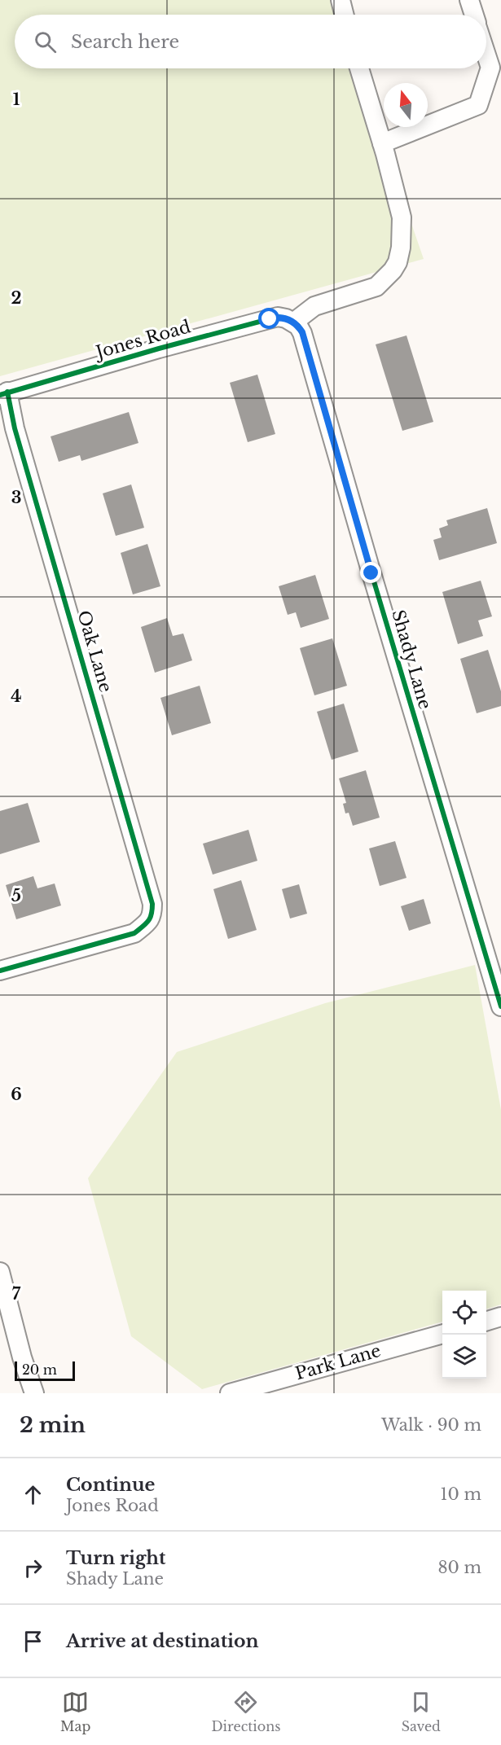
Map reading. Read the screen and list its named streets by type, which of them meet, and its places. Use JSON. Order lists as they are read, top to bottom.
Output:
{
  "streets": {
    "street": [
      "Jones Road",
      "Oak Lane",
      "Shady Lane",
      "Park Lane"
    ]
  },
  "crossings": [
    ["Jones Road", "Oak Lane"],
    ["Jones Road", "Shady Lane"]
  ],
  "scale_bar": "20 m",
  "north": "top",
  "page": {
    "search": "Search here",
    "scale": "20 m",
    "heading": ["2 min", "Walk · 90 m"],
    "list": [
      ["Continue", "Jones Road", "10 m"],
      ["Turn right", "Shady Lane", "80 m"],
      "Arrive at destination"
    ],
    "nav": ["Map", "Directions", "Saved"]
  },
  "grid": {
    "rows": [
      "1",
      "2",
      "3",
      "4",
      "5",
      "6",
      "7"
    ]
  }
}
